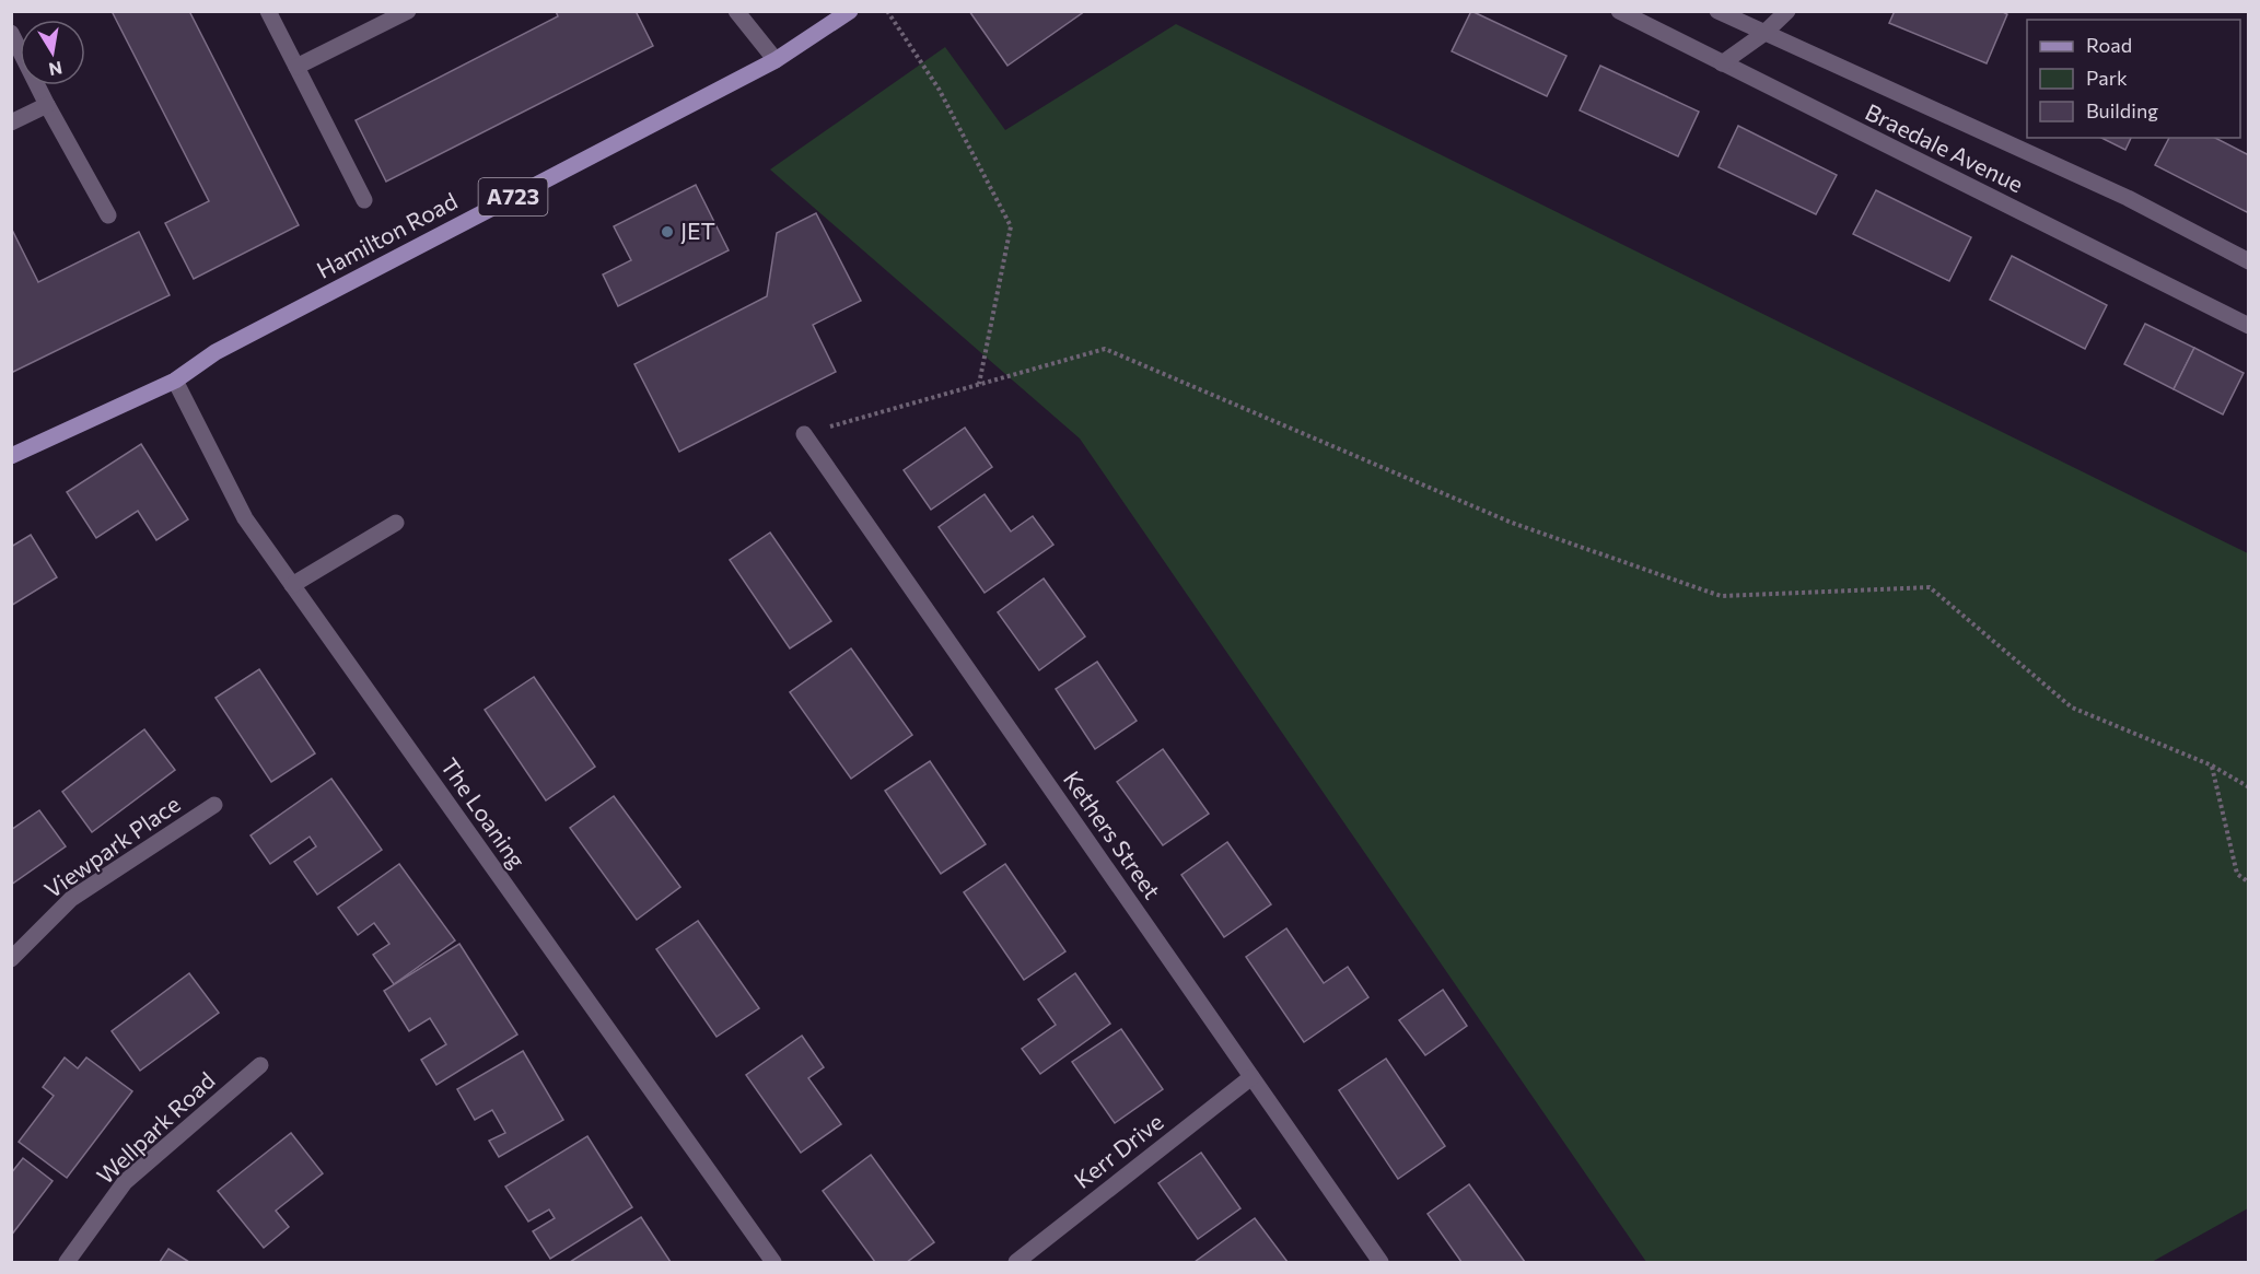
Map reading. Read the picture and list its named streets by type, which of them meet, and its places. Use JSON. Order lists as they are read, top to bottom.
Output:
{
  "streets": {
    "main road": ["A723", "Hamilton Road"],
    "street": [
      "Braedale Avenue",
      "The Loaning",
      "Kethers Street",
      "Viewpark Place",
      "Wellpark Road",
      "Kerr Drive"
    ]
  },
  "crossings": [
    ["Hamilton Road", "The Loaning"],
    ["Kethers Street", "Kerr Drive"]
  ],
  "places": ["JET"],
  "legend": ["Road", "Park", "Building"],
  "north": "bottom"
}
